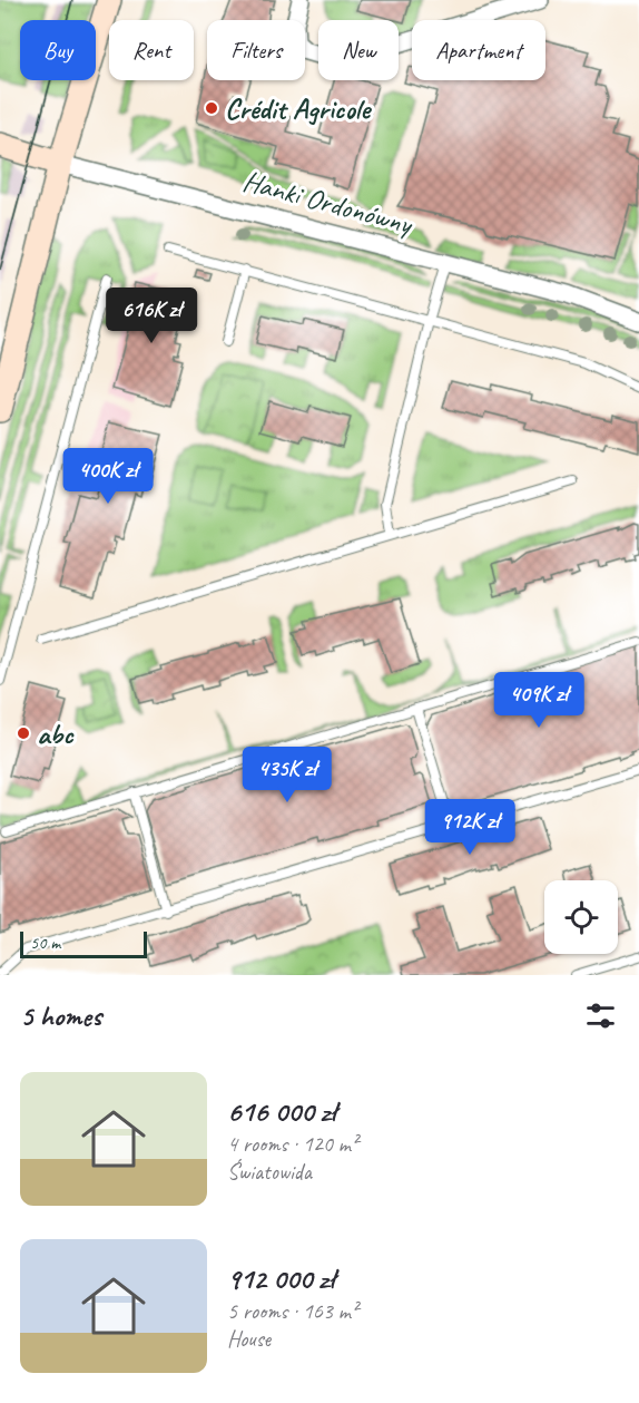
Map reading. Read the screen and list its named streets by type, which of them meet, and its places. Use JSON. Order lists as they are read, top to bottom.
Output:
{
  "streets": {
    "street": ["Hanki Ordonówny"]
  },
  "places": ["Crédit Agricole", "abc"],
  "scale_bar": "50 m",
  "page": {
    "chip": [
      "Buy",
      "Rent",
      "Filters",
      "New",
      "Apartment"
    ],
    "price": [
      "616K zł",
      "400K zł",
      "409K zł",
      "435K zł",
      "912K zł"
    ],
    "scale": "50 m",
    "heading": "5 homes",
    "list": [
      {
        "name": "616 000 zł",
        "note": "4 rooms · 120 m² · Światowida"
      },
      {
        "name": "912 000 zł",
        "note": "5 rooms · 163 m² · House"
      }
    ]
  }
}
